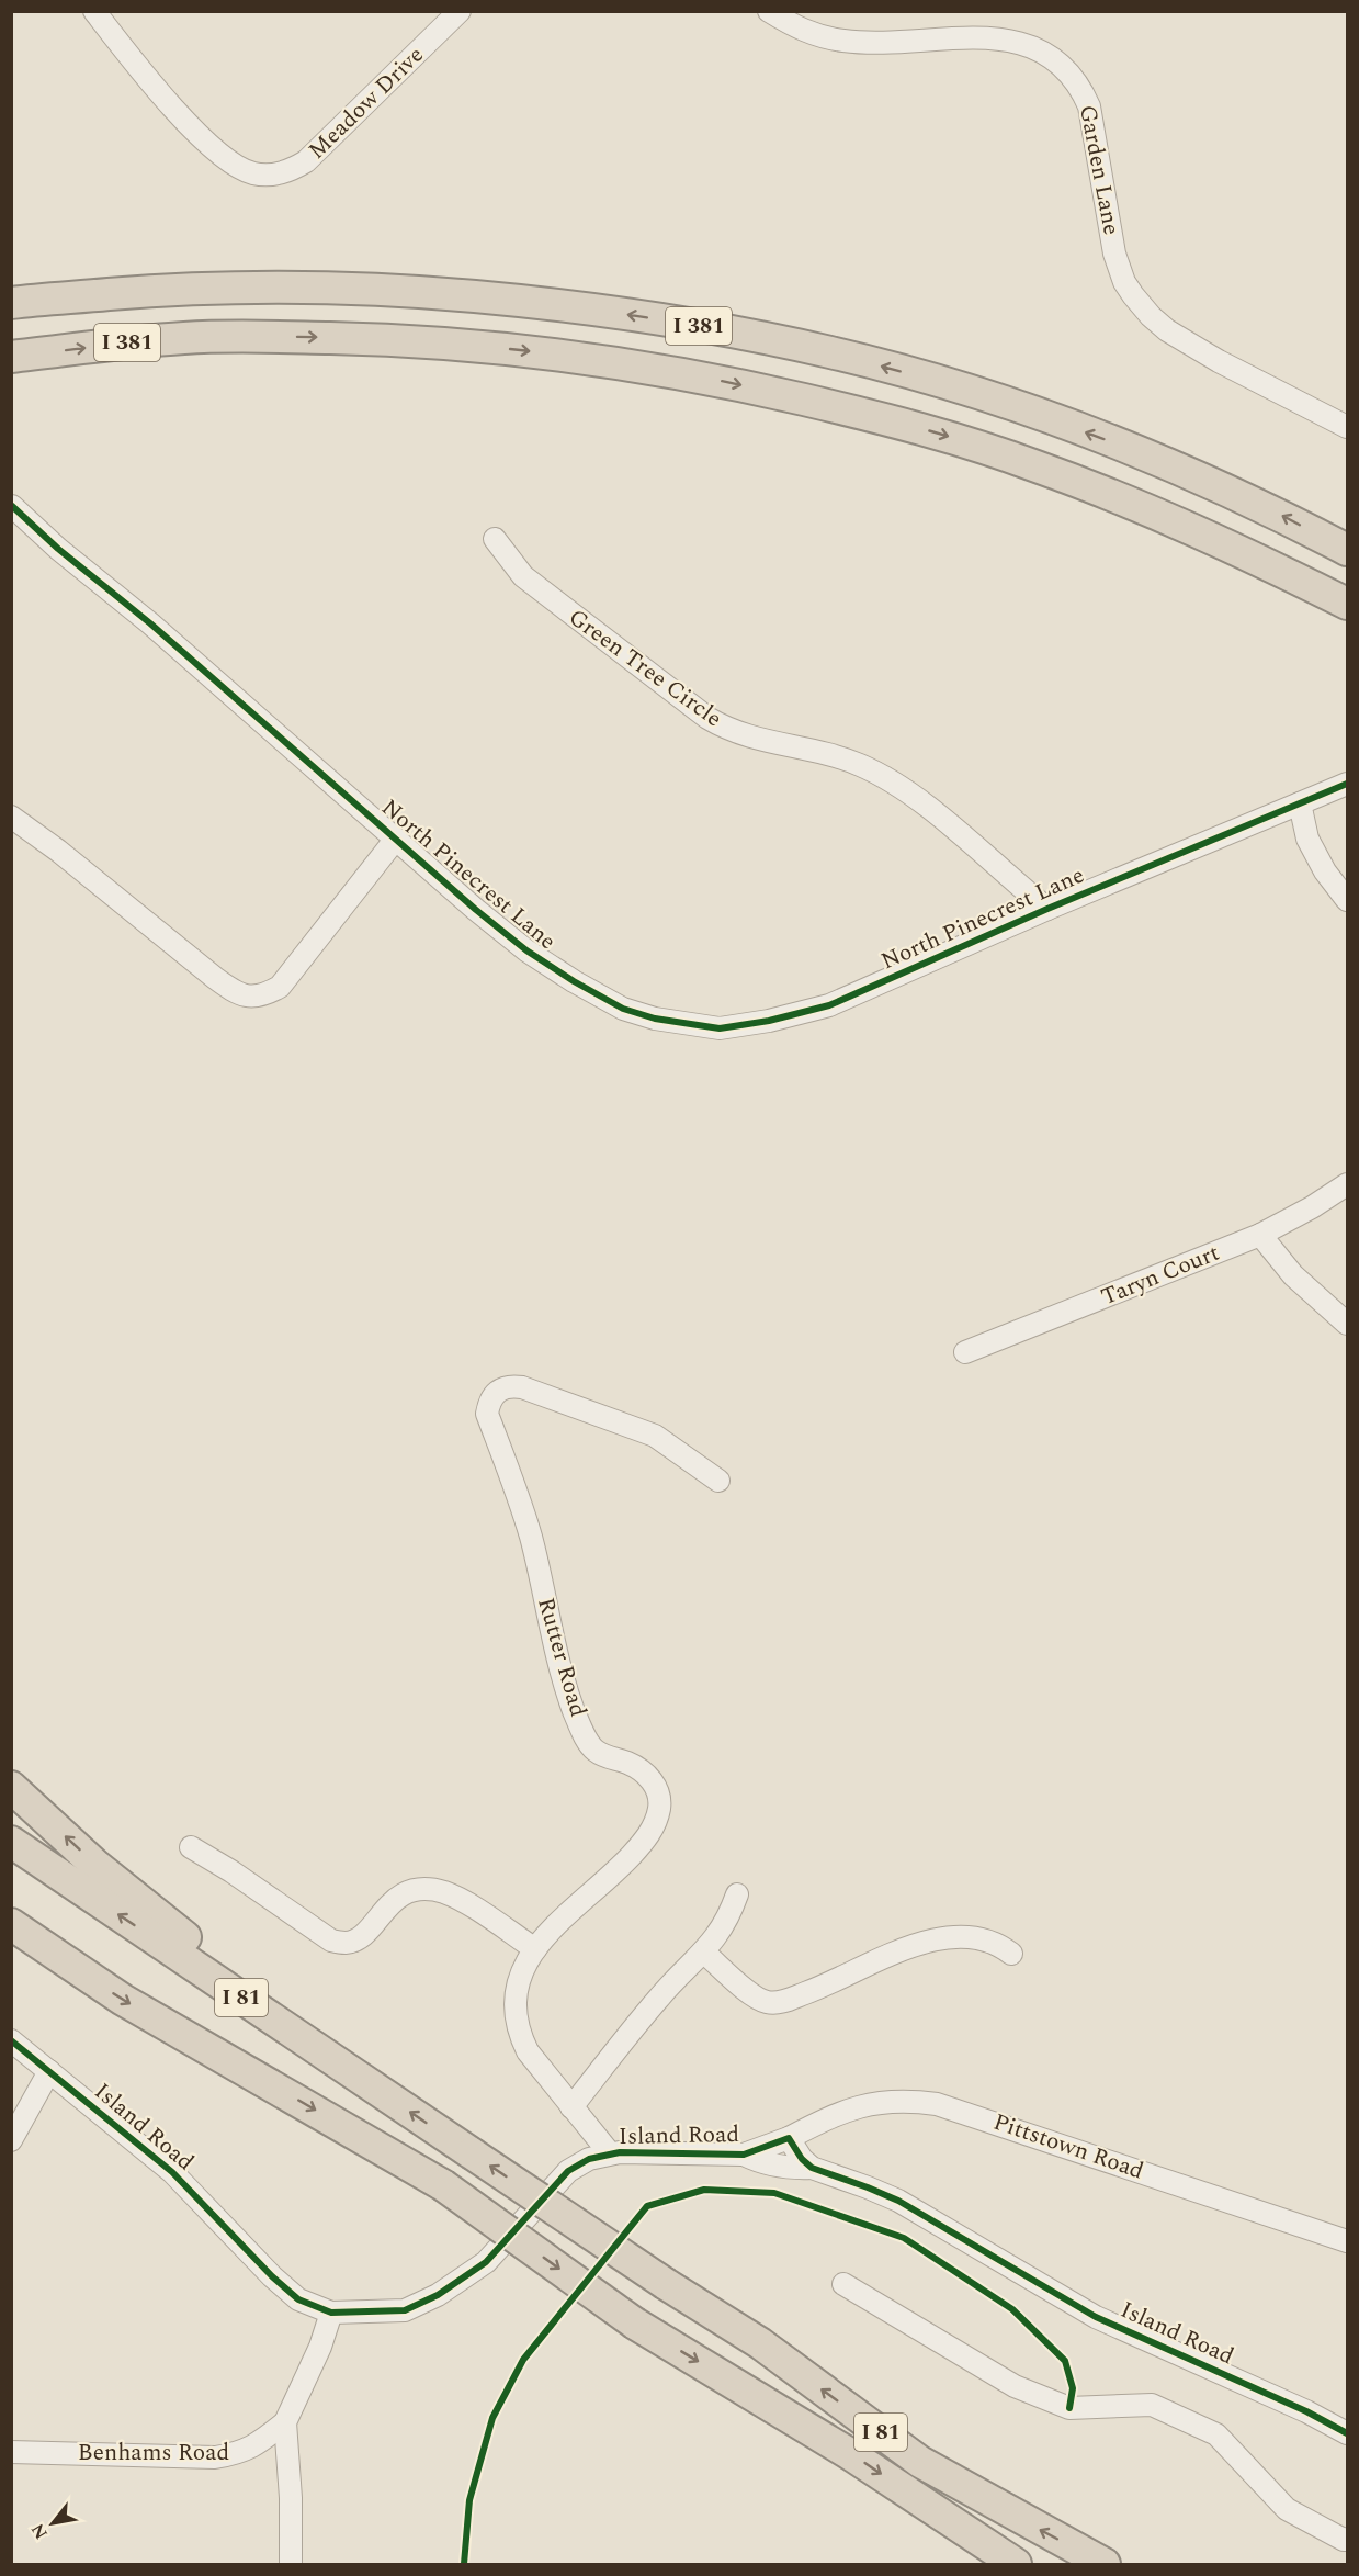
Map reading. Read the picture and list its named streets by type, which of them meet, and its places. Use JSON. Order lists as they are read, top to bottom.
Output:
{
  "streets": {
    "highway": ["I 381", "I 81"],
    "street": [
      "Meadow Drive",
      "Garden Lane",
      "Green Tree Circle",
      "North Pinecrest Lane",
      "Taryn Court",
      "Rutter Road",
      "Island Road",
      "Pittstown Road",
      "Benhams Road"
    ]
  },
  "crossings": [
    ["Green Tree Circle", "North Pinecrest Lane"],
    ["Rutter Road", "Island Road"],
    ["Island Road", "Pittstown Road"]
  ],
  "north": "bottom left"
}
